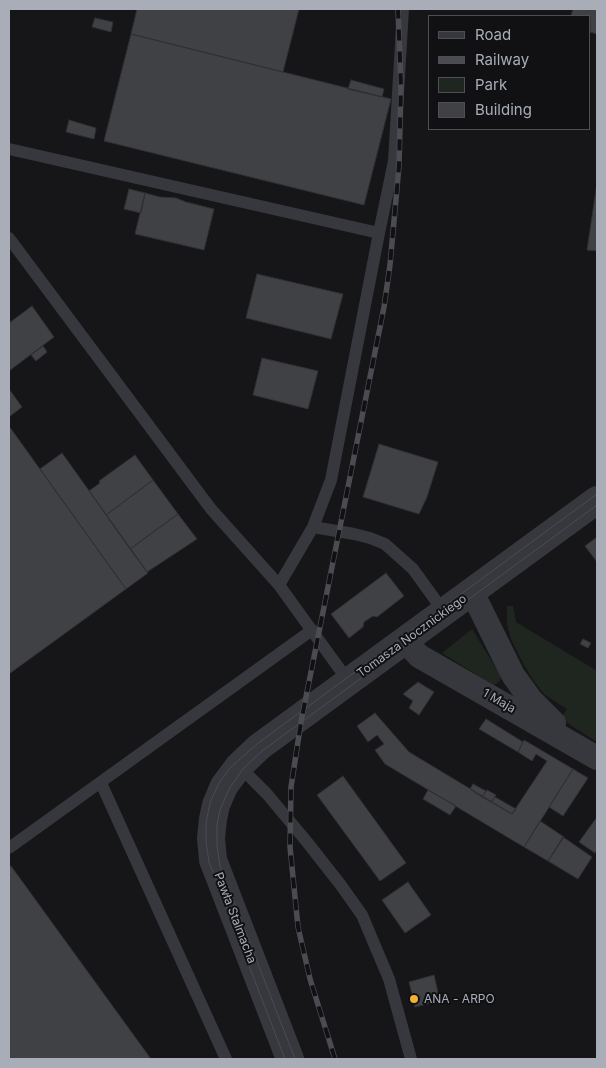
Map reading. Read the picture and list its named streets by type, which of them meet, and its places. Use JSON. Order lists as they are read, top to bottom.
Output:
{
  "streets": {
    "street": ["Tomasza Nocznickiego", "1 Maja", "Pawła Stalmacha"]
  },
  "crossings": [
    ["Tomasza Nocznickiego", "1 Maja"],
    ["Tomasza Nocznickiego", "Pawła Stalmacha"]
  ],
  "places": ["ANA - ARPO"],
  "legend": [
    "Road",
    "Railway",
    "Park",
    "Building"
  ]
}
